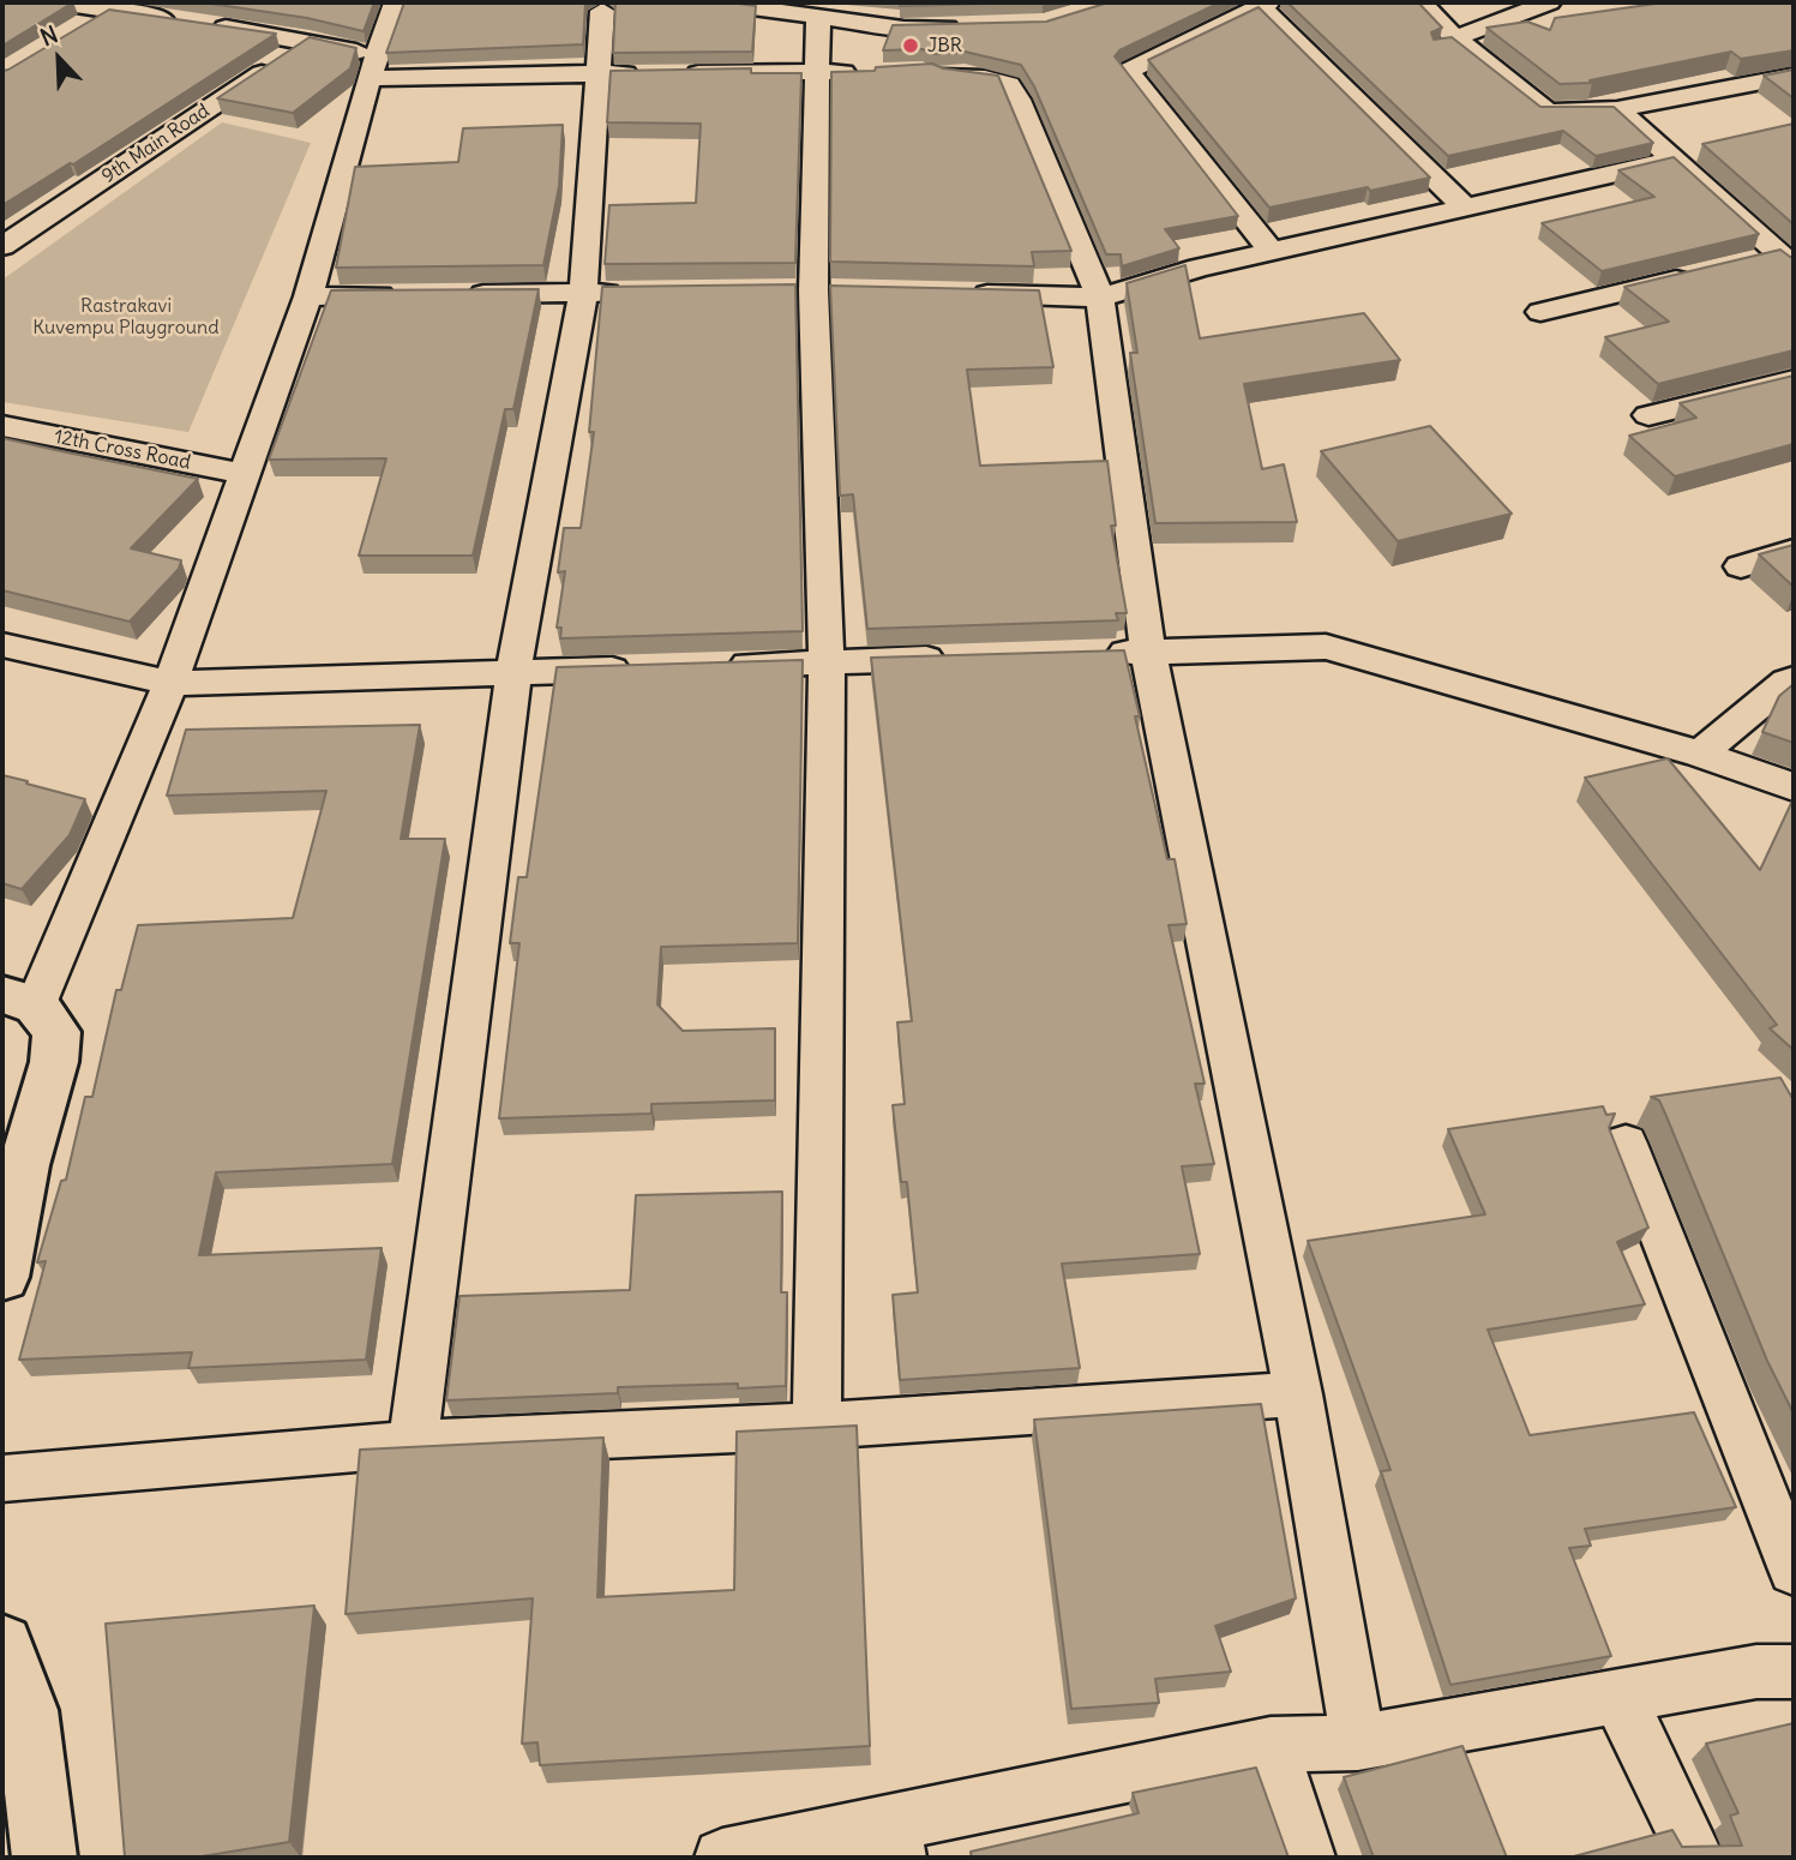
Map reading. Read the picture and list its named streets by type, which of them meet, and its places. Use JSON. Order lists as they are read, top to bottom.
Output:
{
  "streets": {
    "street": ["9th Main Road", "12th Cross Road"]
  },
  "parks": ["Rastrakavi Kuvempu Playground"],
  "places": ["JBR"],
  "north": "top left"
}
